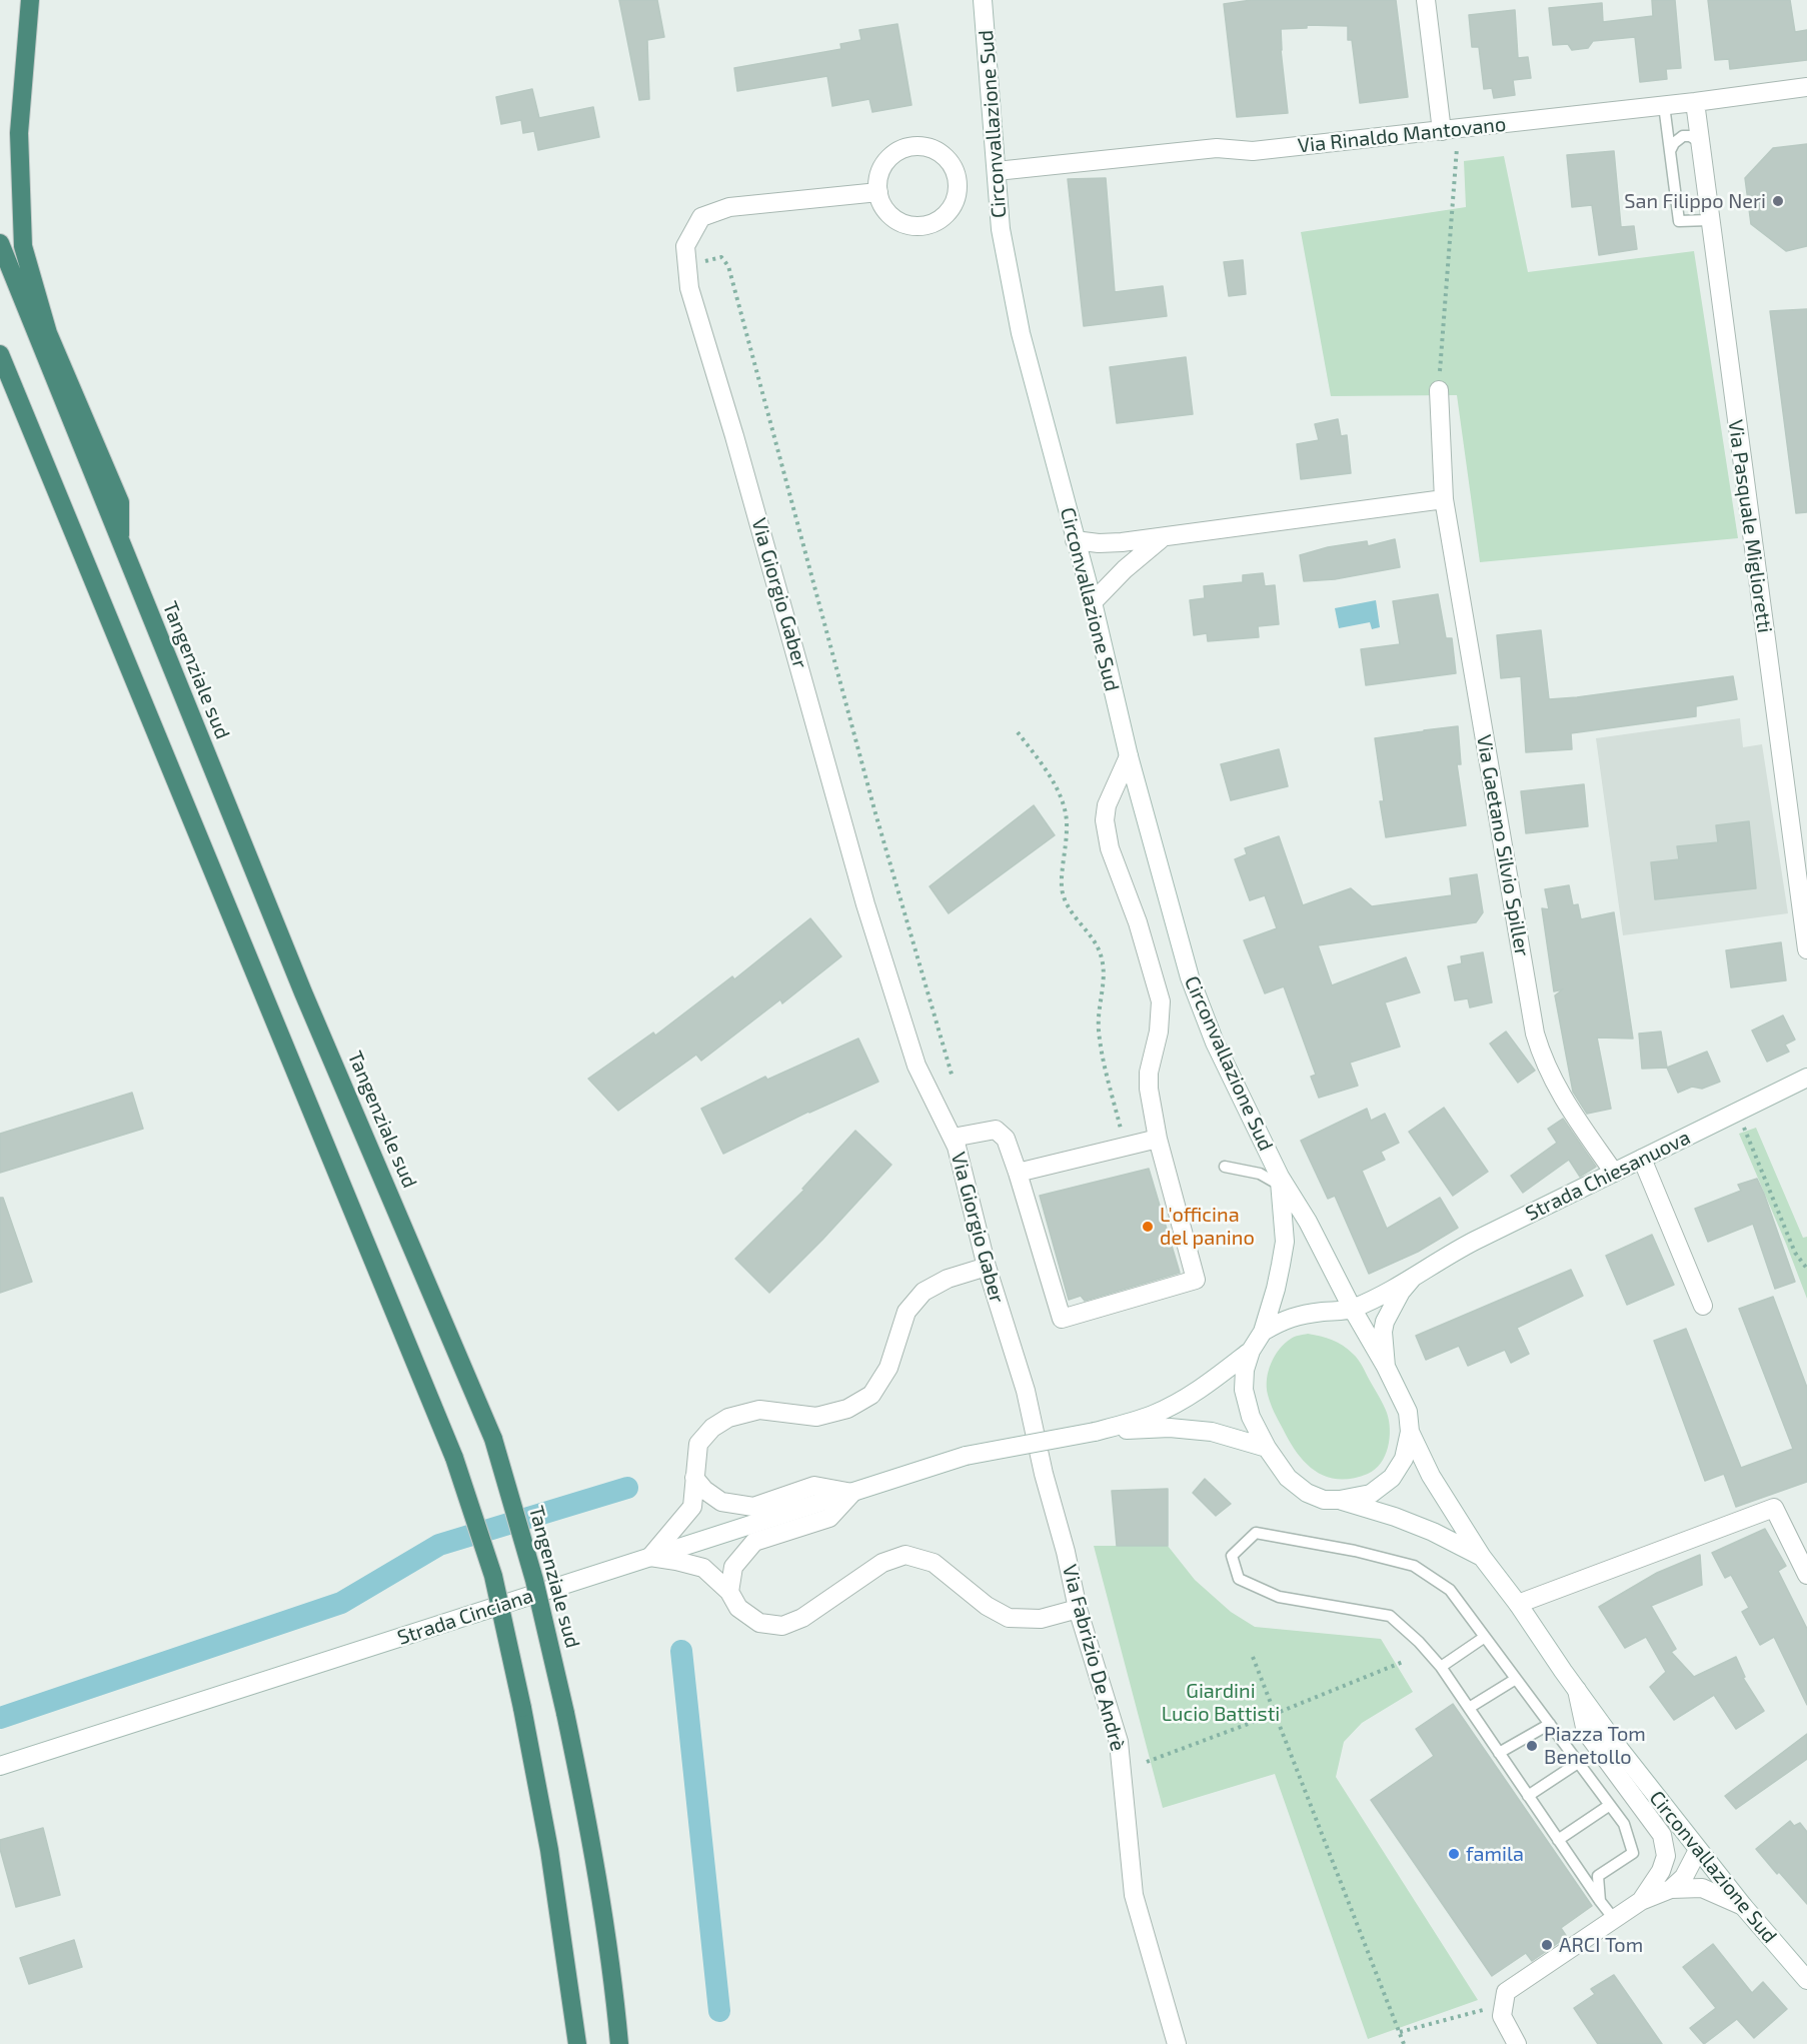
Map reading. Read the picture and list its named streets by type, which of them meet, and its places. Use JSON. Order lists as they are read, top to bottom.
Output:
{
  "streets": {
    "highway": ["Tangenziale sud"],
    "street": [
      "Circonvallazione Sud",
      "Via Rinaldo Mantovano",
      "Via Pasquale Miglioretti",
      "Via Giorgio Gaber",
      "Via Gaetano Silvio Spiller",
      "Strada Chiesanuova",
      "Strada Cinciana",
      "Via Fabrizio De Andrè"
    ]
  },
  "crossings": [
    ["Circonvallazione Sud", "Via Rinaldo Mantovano"],
    ["Circonvallazione Sud", "Strada Chiesanuova"],
    ["Circonvallazione Sud", "Strada Cinciana"],
    ["Via Rinaldo Mantovano", "Via Pasquale Miglioretti"],
    ["Via Giorgio Gaber", "Via Fabrizio De Andrè"],
    ["Via Gaetano Silvio Spiller", "Strada Chiesanuova"]
  ],
  "parks": ["Giardini Lucio Battisti"],
  "places": [
    "San Filippo Neri",
    "L'officina del panino",
    "Piazza Tom Benetollo",
    "famila",
    "ARCI Tom"
  ]
}
